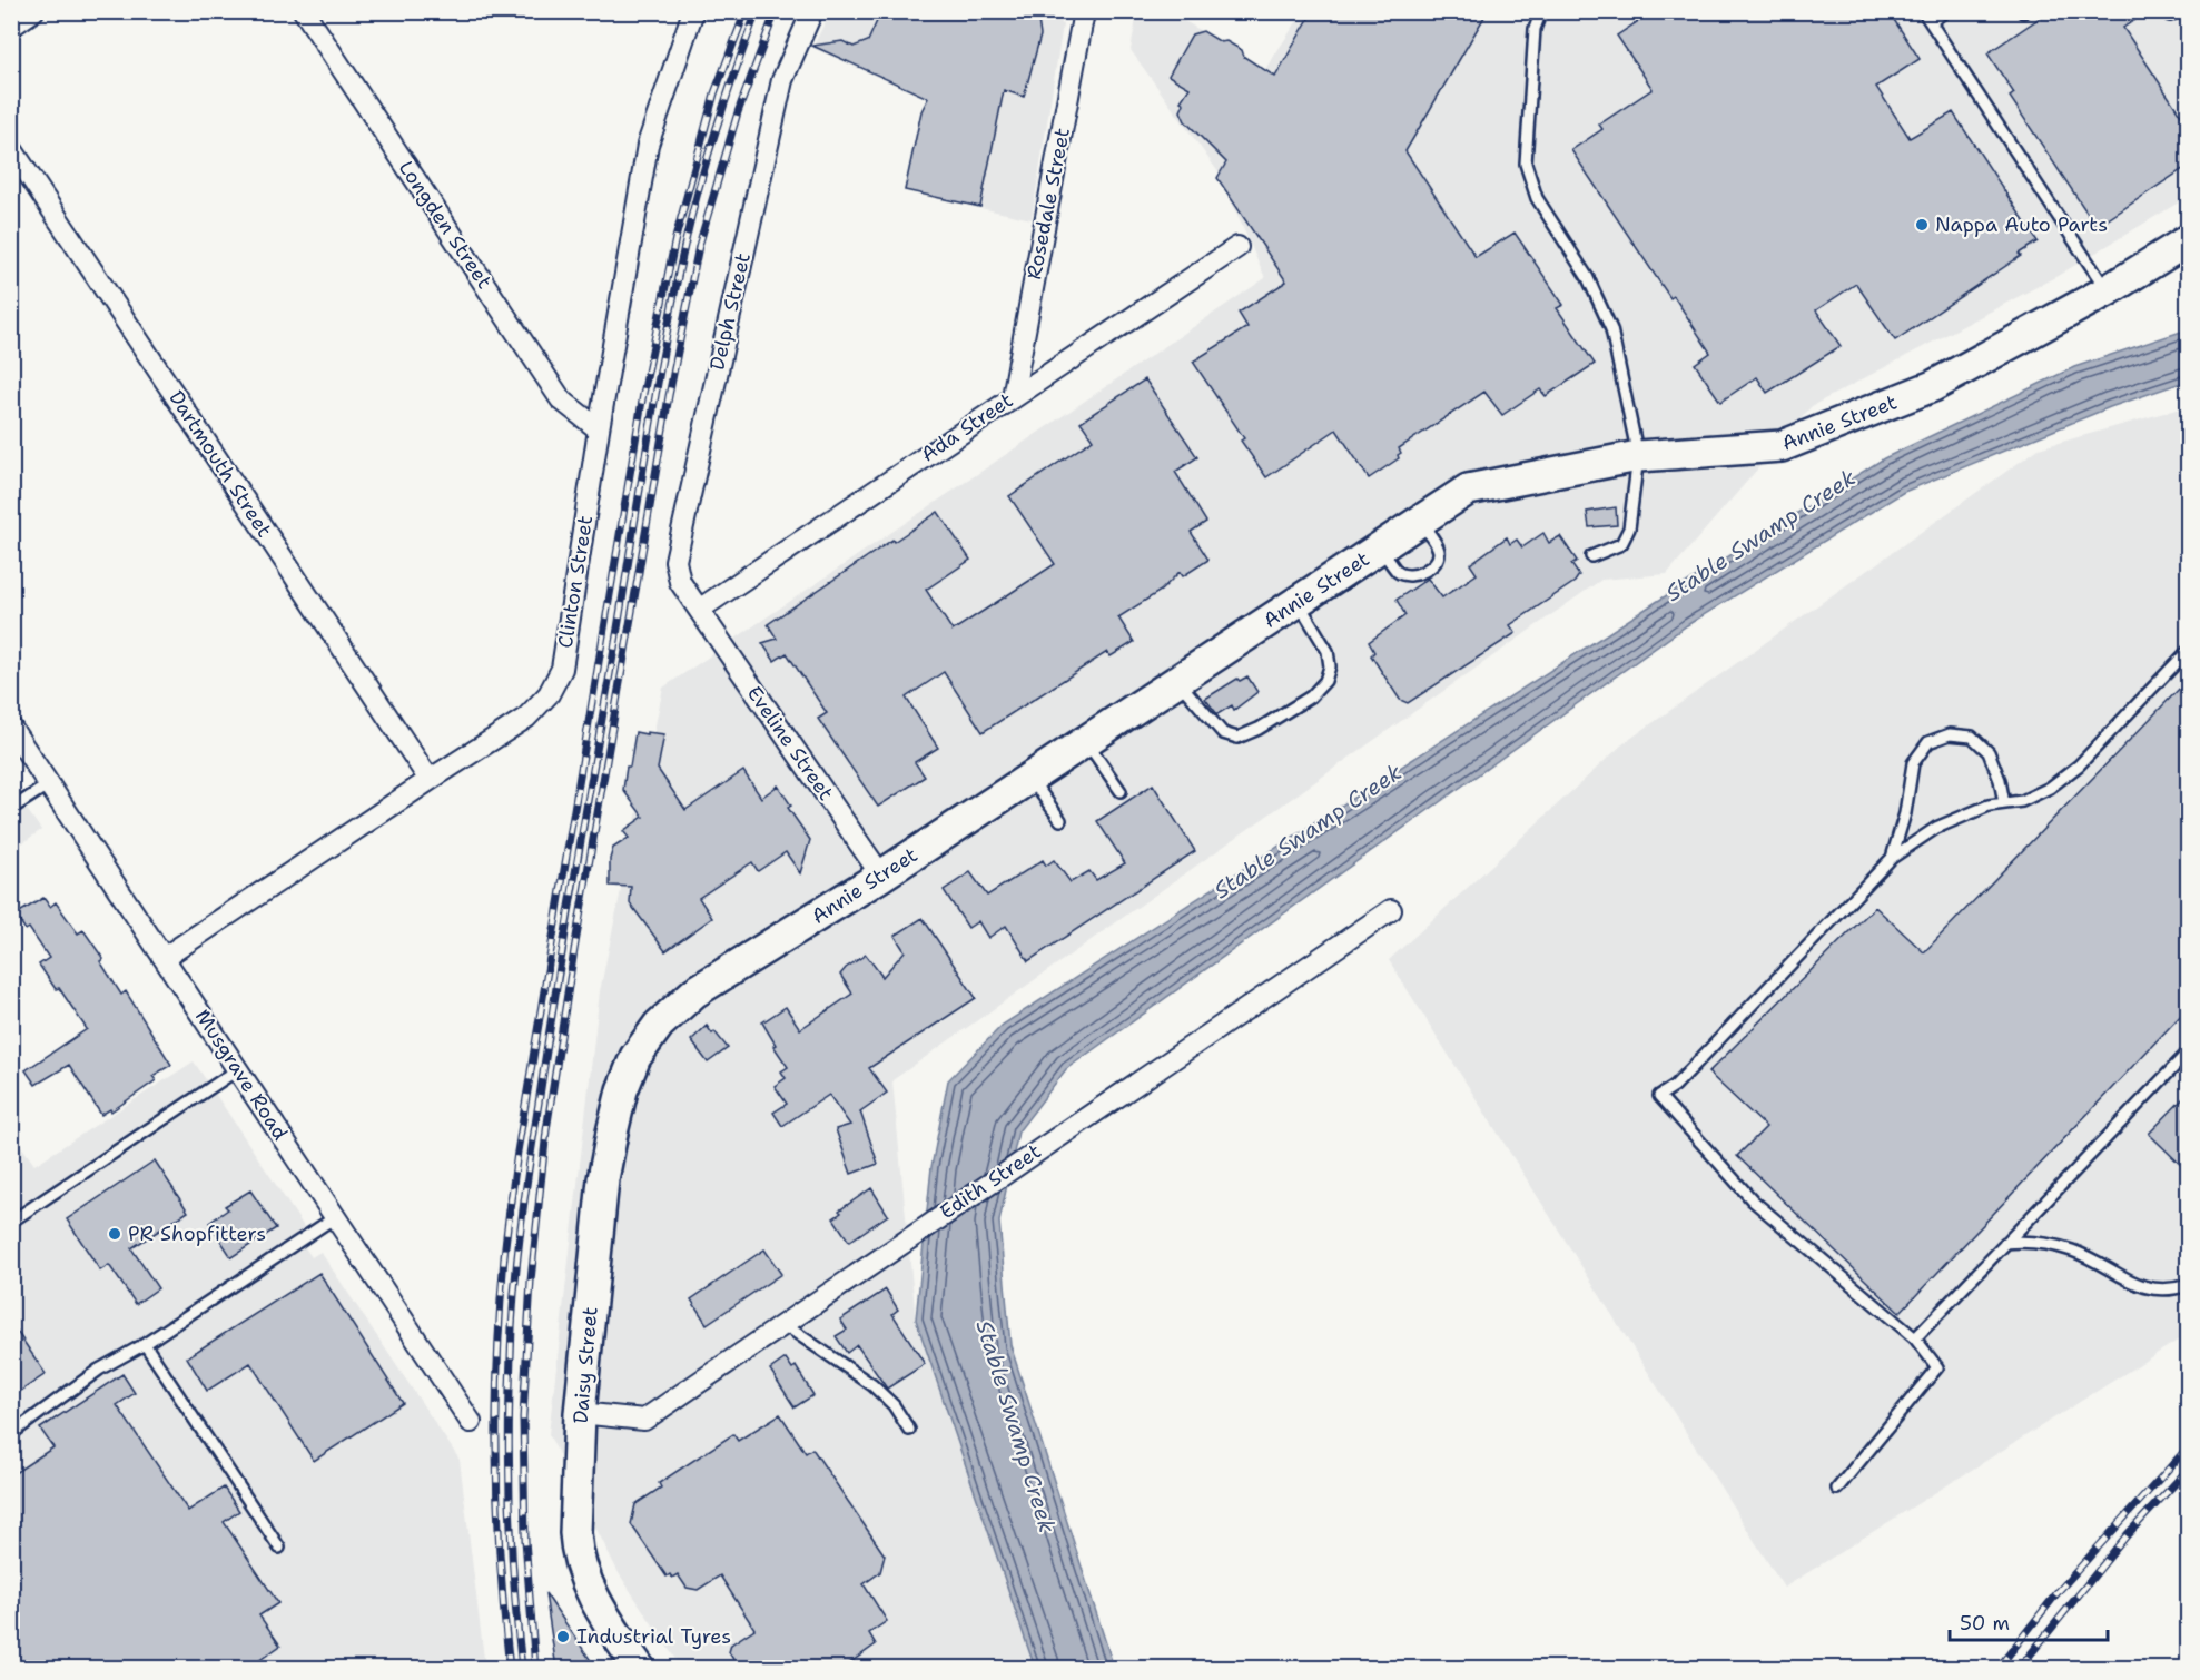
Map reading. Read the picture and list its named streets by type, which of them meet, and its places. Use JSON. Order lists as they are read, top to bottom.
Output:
{
  "streets": {
    "street": [
      "Rosedale Street",
      "Longden Street",
      "Delph Street",
      "Annie Street",
      "Ada Street",
      "Dartmouth Street",
      "Clinton Street",
      "Eveline Street",
      "Musgrave Road",
      "Edith Street",
      "Daisy Street"
    ]
  },
  "crossings": [
    ["Rosedale Street", "Ada Street"],
    ["Longden Street", "Clinton Street"],
    ["Delph Street", "Ada Street"],
    ["Delph Street", "Eveline Street"],
    ["Annie Street", "Eveline Street"],
    ["Annie Street", "Daisy Street"],
    ["Ada Street", "Eveline Street"],
    ["Dartmouth Street", "Clinton Street"],
    ["Clinton Street", "Musgrave Road"],
    ["Edith Street", "Daisy Street"]
  ],
  "water": ["Stable Swamp Creek"],
  "places": ["Nappa Auto Parts", "PR Shopfitters", "Industrial Tyres"],
  "scale_bar": "50 m"
}
